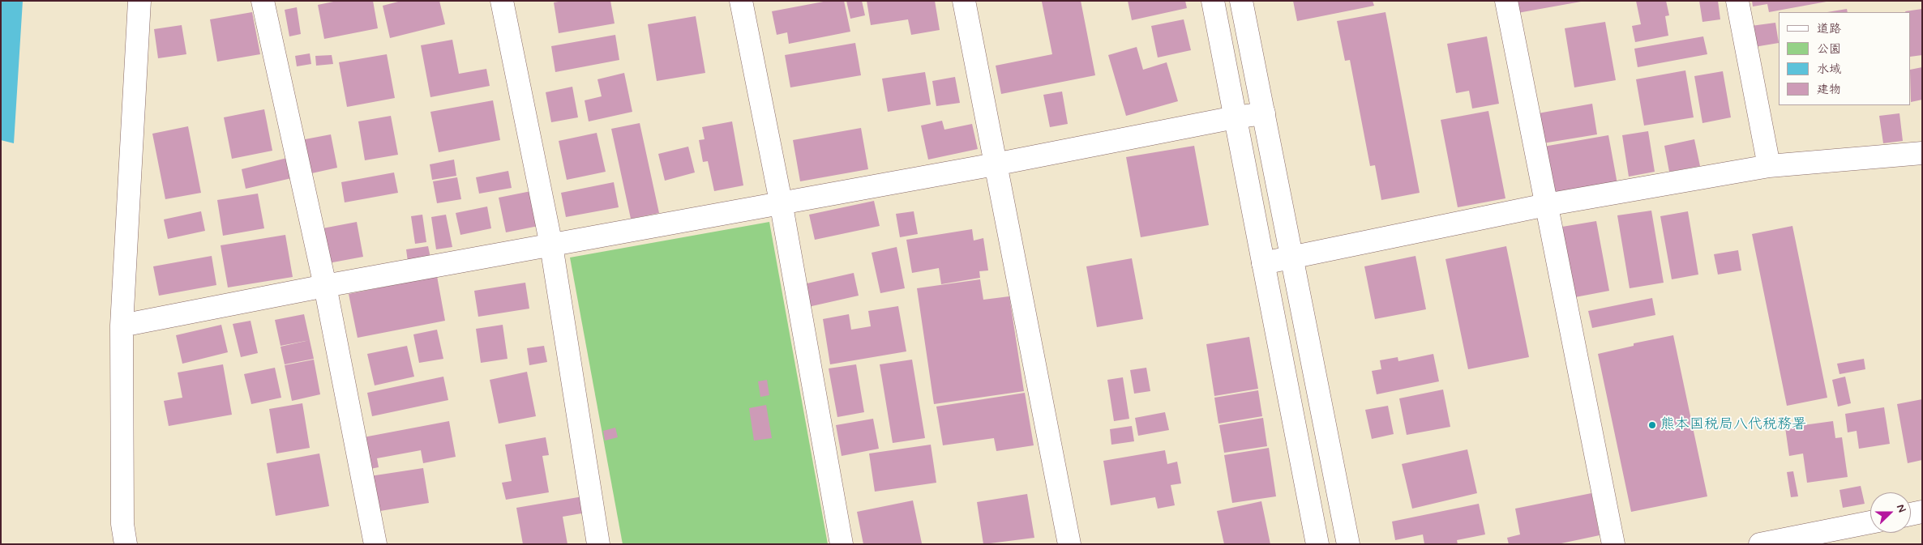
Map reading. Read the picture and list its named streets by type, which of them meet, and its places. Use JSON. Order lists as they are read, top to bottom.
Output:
{
  "places": ["熊本国税局八代税務署"],
  "legend": [
    "道路",
    "公園",
    "水域",
    "建物"
  ],
  "north": "right"
}
